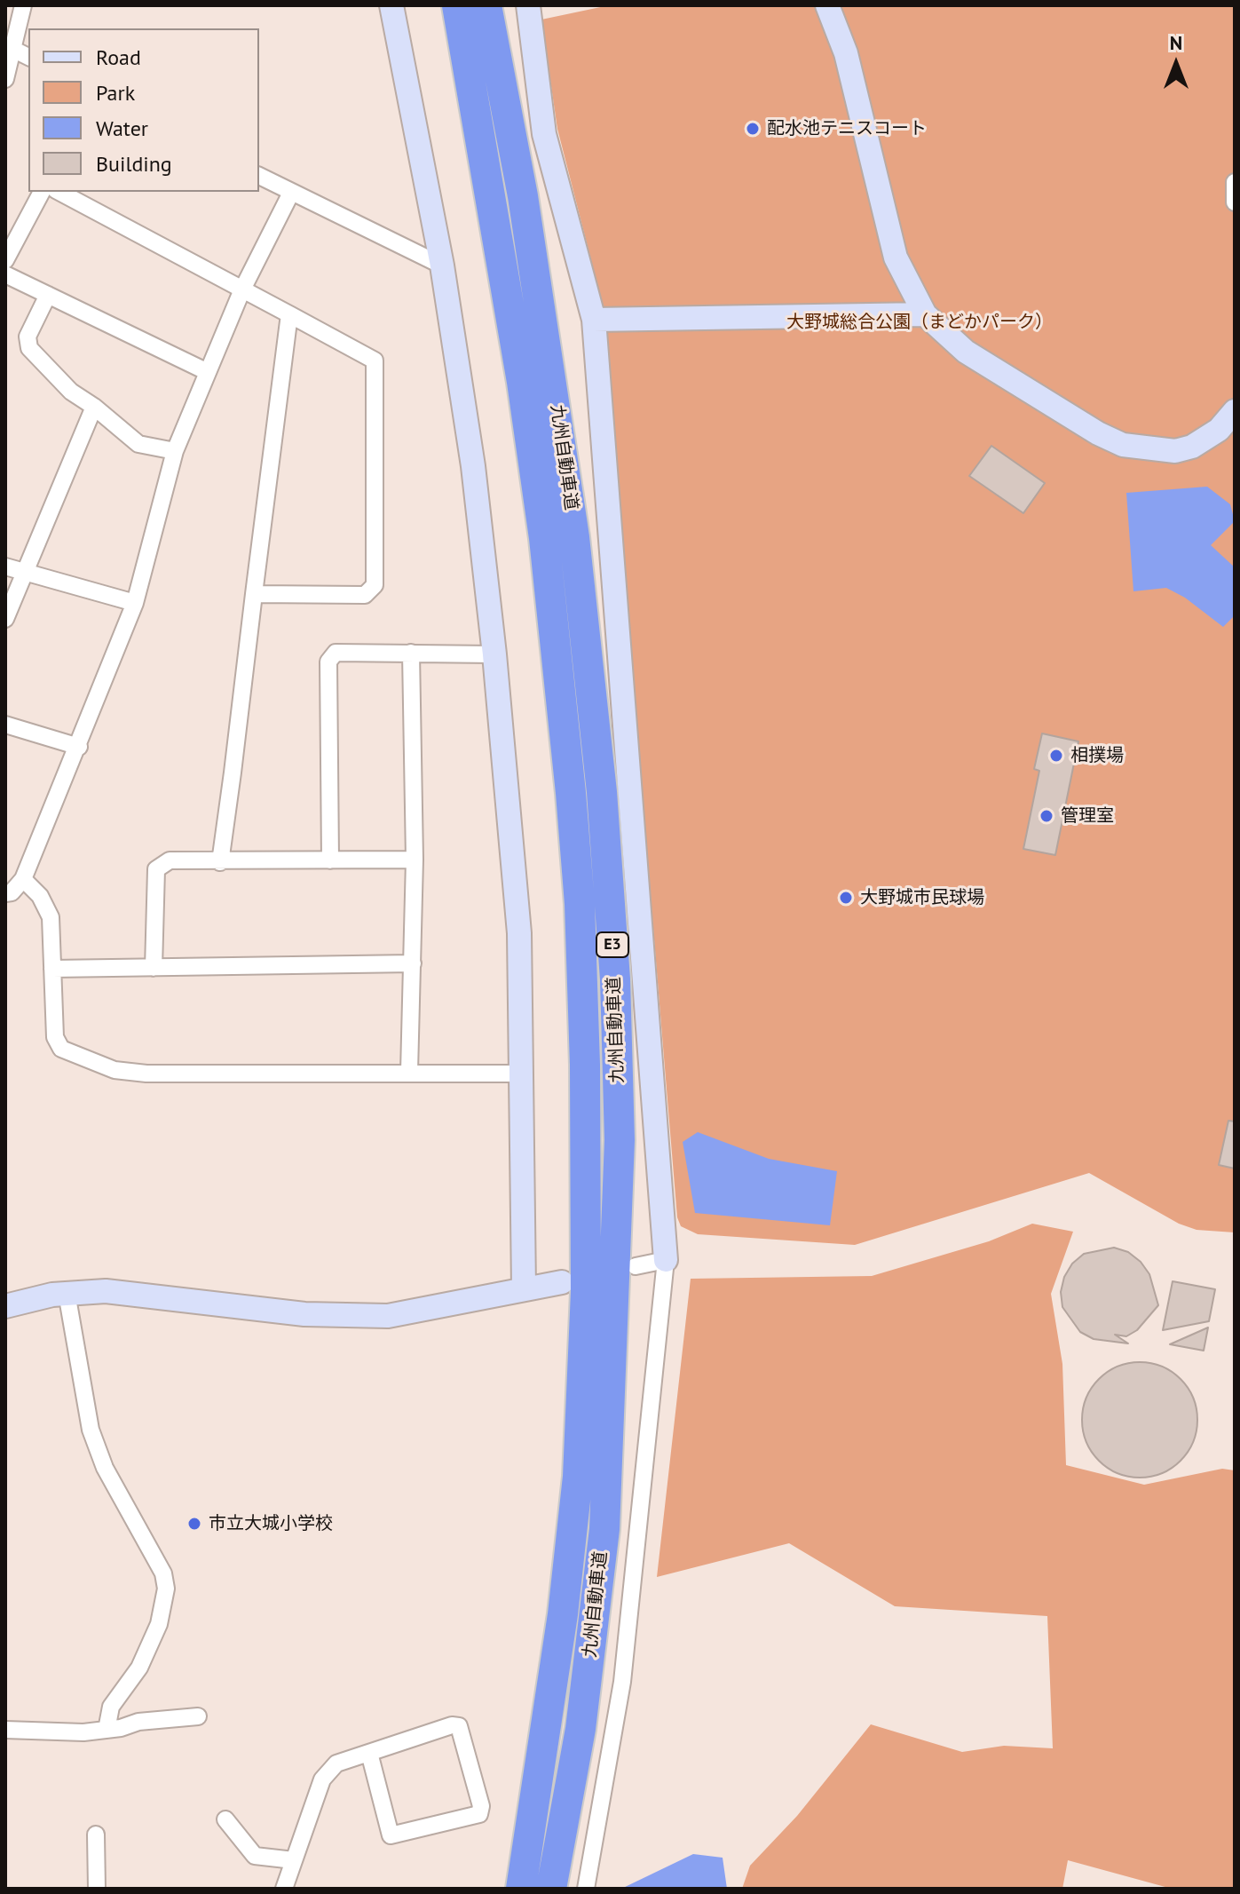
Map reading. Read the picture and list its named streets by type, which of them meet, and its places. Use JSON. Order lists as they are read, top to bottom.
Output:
{
  "streets": {
    "highway": ["九州自動車道", "E3"]
  },
  "parks": ["大野城総合公園（まどかパーク）"],
  "places": [
    "配水池テニスコート",
    "相撲場",
    "管理室",
    "大野城市民球場",
    "市立大城小学校"
  ],
  "legend": [
    "Road",
    "Park",
    "Water",
    "Building"
  ],
  "north": "top"
}
